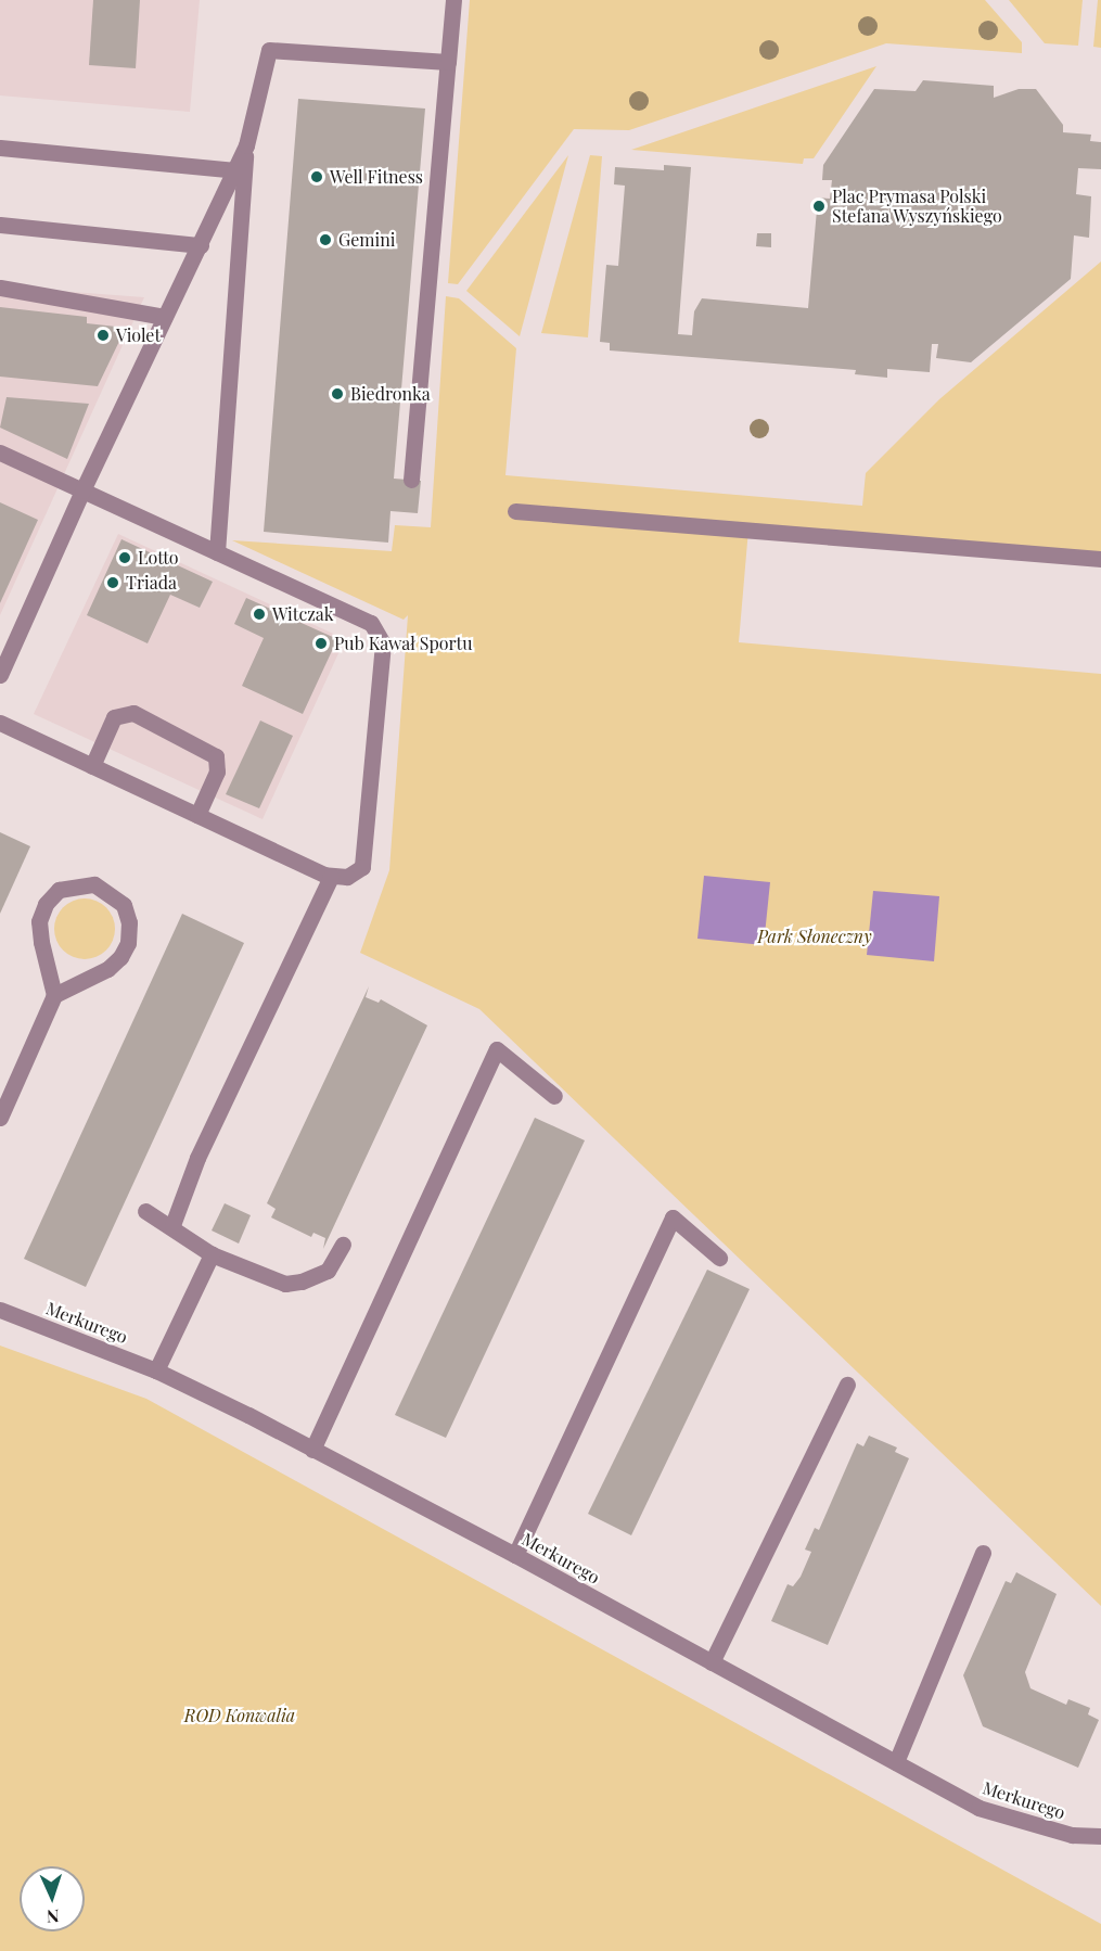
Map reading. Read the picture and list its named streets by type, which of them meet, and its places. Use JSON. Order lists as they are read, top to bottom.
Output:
{
  "streets": {
    "street": ["Merkurego"]
  },
  "parks": ["Park Słoneczny", "ROD Konwalia"],
  "places": [
    "Well Fitness",
    "Plac Prymasa Polski Stefana Wyszyńskiego",
    "Gemini",
    "Violet",
    "Biedronka",
    "Lotto",
    "Triada",
    "Witczak",
    "Pub Kawał Sportu"
  ],
  "north": "bottom"
}
